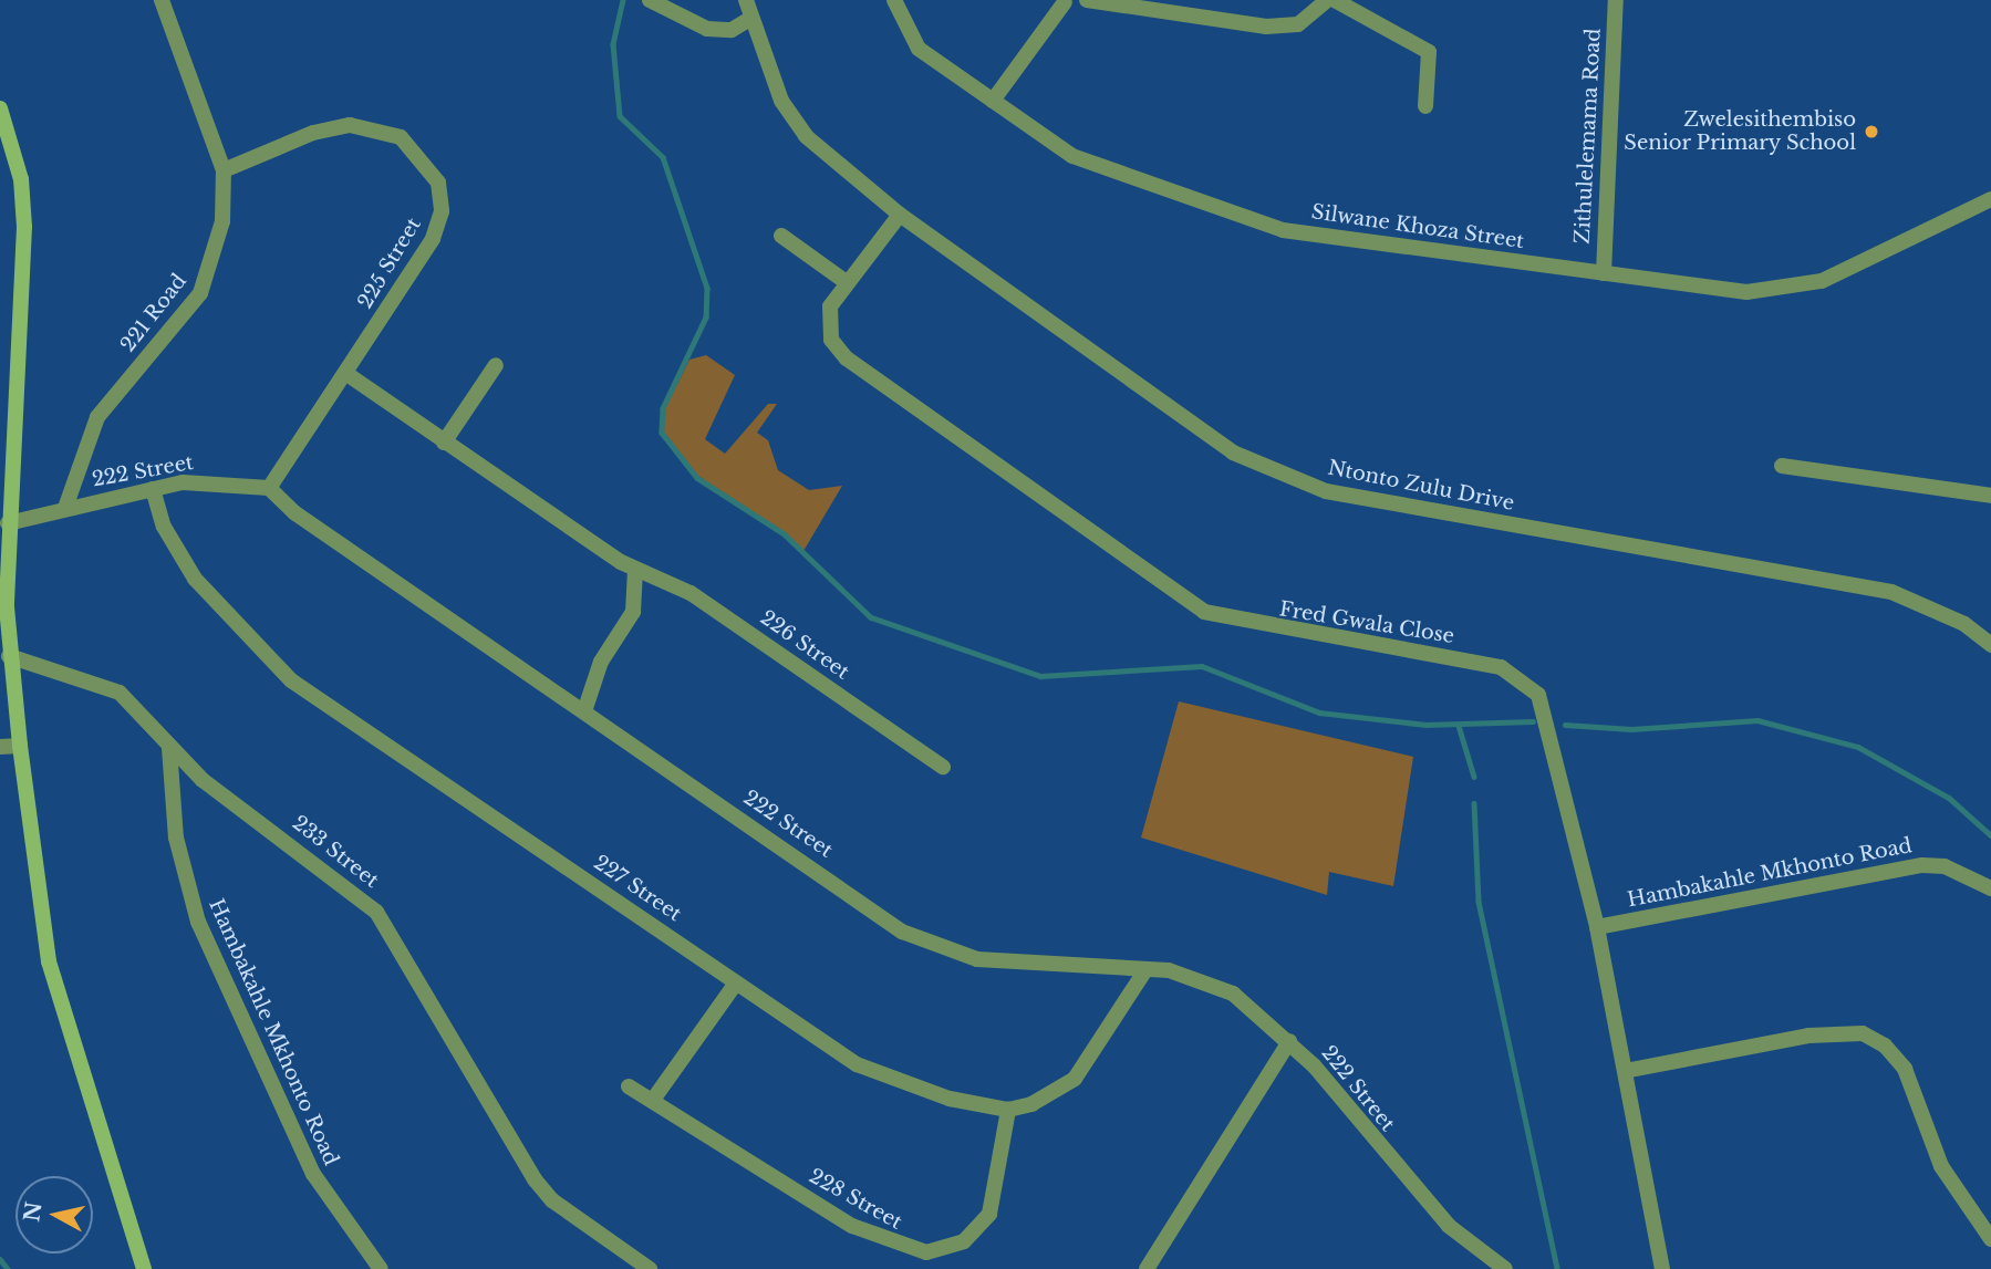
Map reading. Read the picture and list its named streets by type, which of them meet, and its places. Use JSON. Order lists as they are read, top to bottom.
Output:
{
  "streets": {
    "street": [
      "Zithulelemama Road",
      "Silwane Khoza Street",
      "225 Street",
      "221 Road",
      "222 Street",
      "Ntonto Zulu Drive",
      "Fred Gwala Close",
      "226 Street",
      "233 Street",
      "Hambakahle Mkhonto Road",
      "227 Street",
      "228 Street"
    ]
  },
  "crossings": [
    ["Zithulelemama Road", "Silwane Khoza Street"],
    ["225 Street", "221 Road"],
    ["225 Street", "222 Street"],
    ["225 Street", "226 Street"],
    ["221 Road", "222 Street"],
    ["222 Street", "227 Street"],
    ["Ntonto Zulu Drive", "Fred Gwala Close"],
    ["Fred Gwala Close", "Hambakahle Mkhonto Road"],
    ["233 Street", "Hambakahle Mkhonto Road"],
    ["227 Street", "228 Street"]
  ],
  "places": ["Zwelesithembiso Senior Primary School"],
  "north": "left"
}
